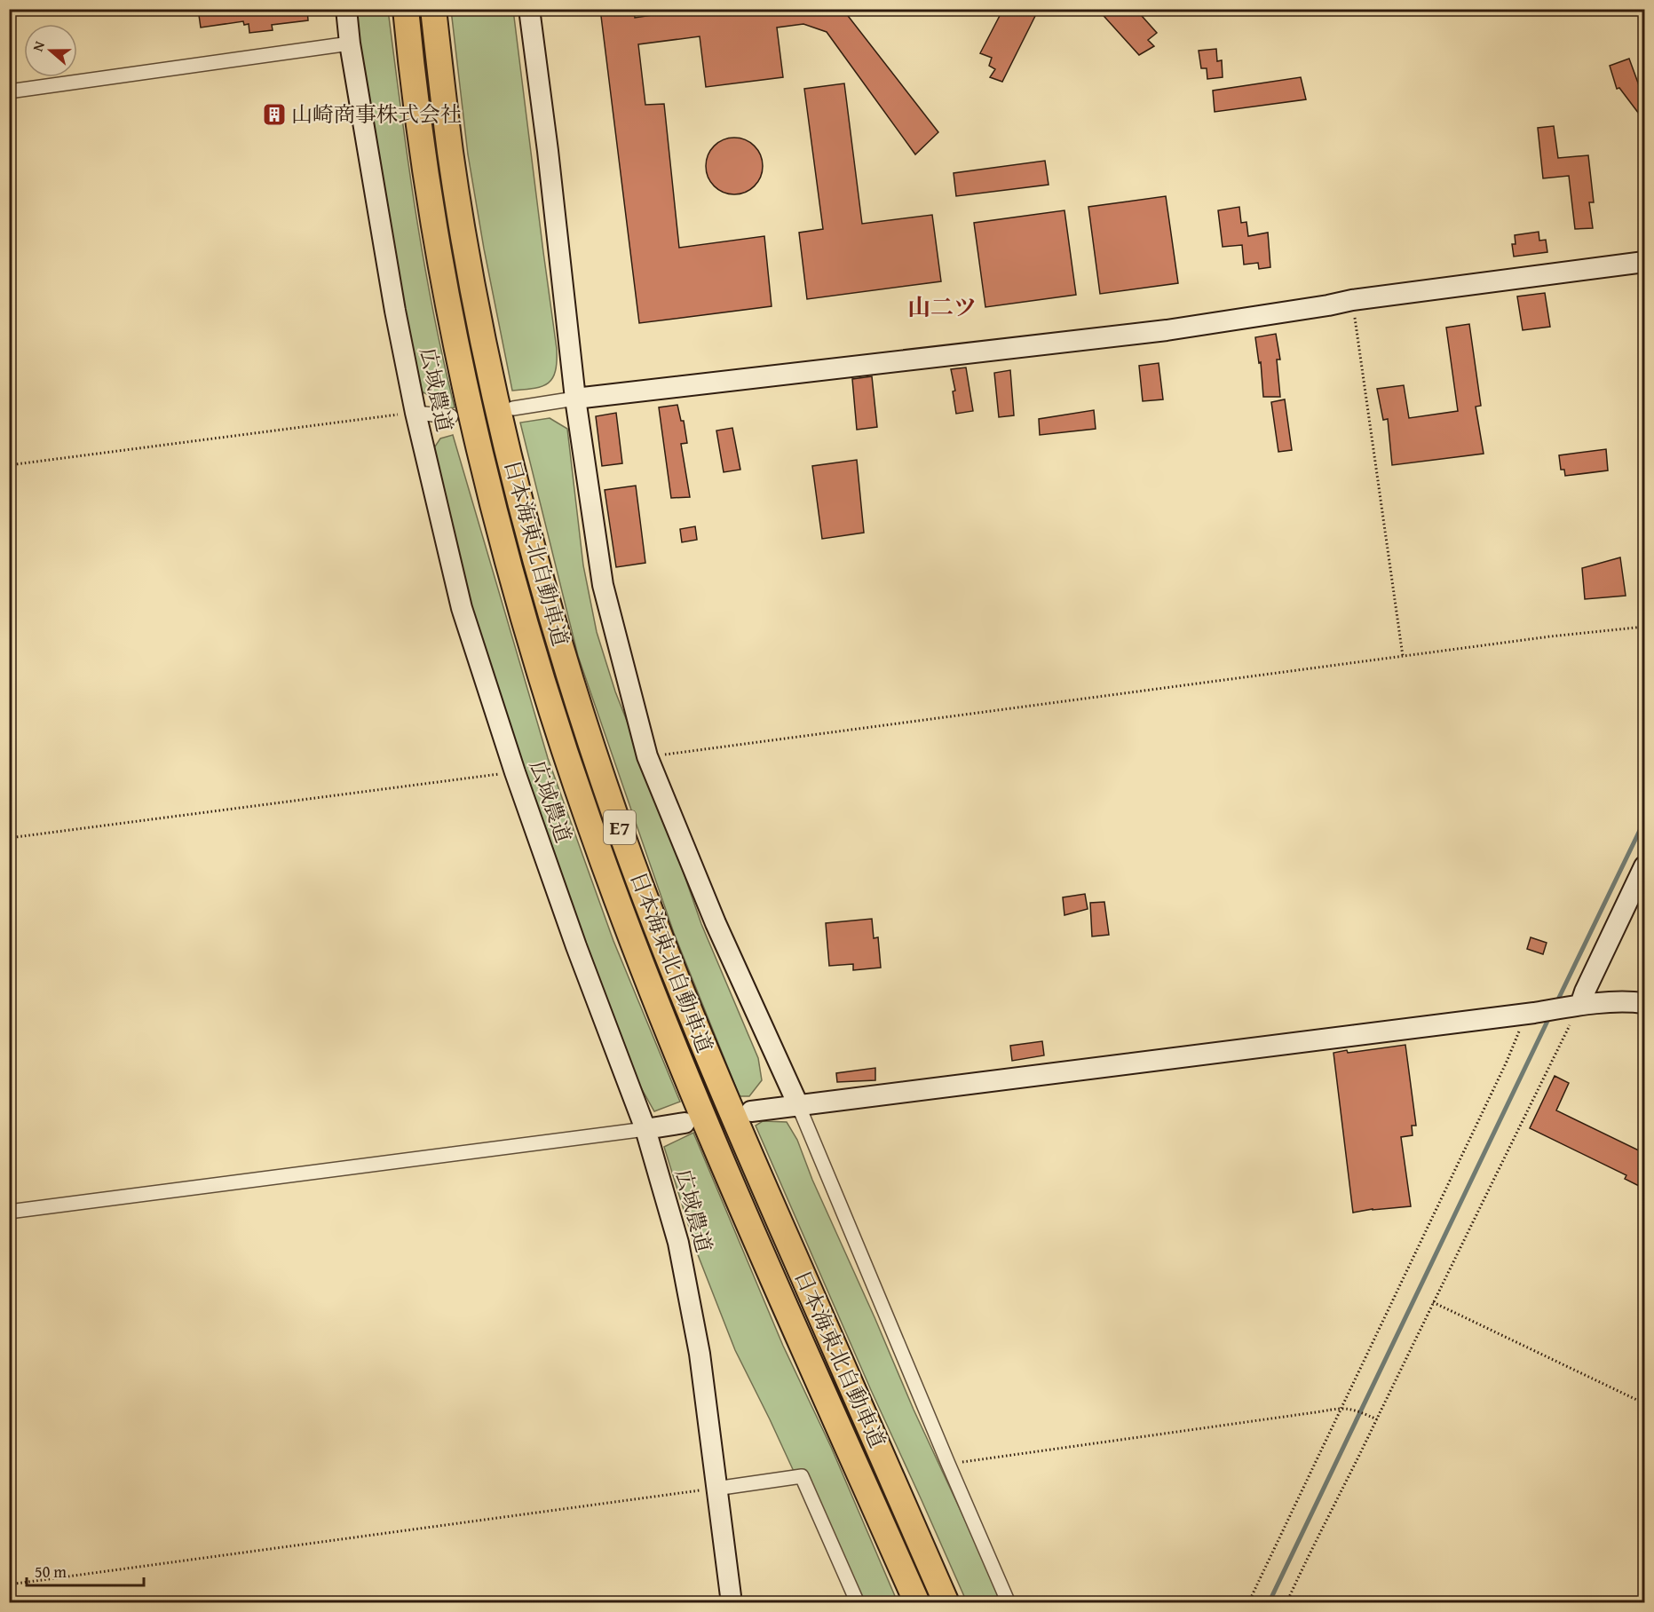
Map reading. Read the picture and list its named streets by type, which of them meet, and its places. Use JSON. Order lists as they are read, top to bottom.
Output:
{
  "streets": {
    "highway": ["日本海東北自動車道", "E7"],
    "street": ["広域農道"]
  },
  "districts": ["山二ツ"],
  "places": {
    "building": ["山崎商事株式会社"]
  },
  "scale_bar": "50 m",
  "north": "left"
}
